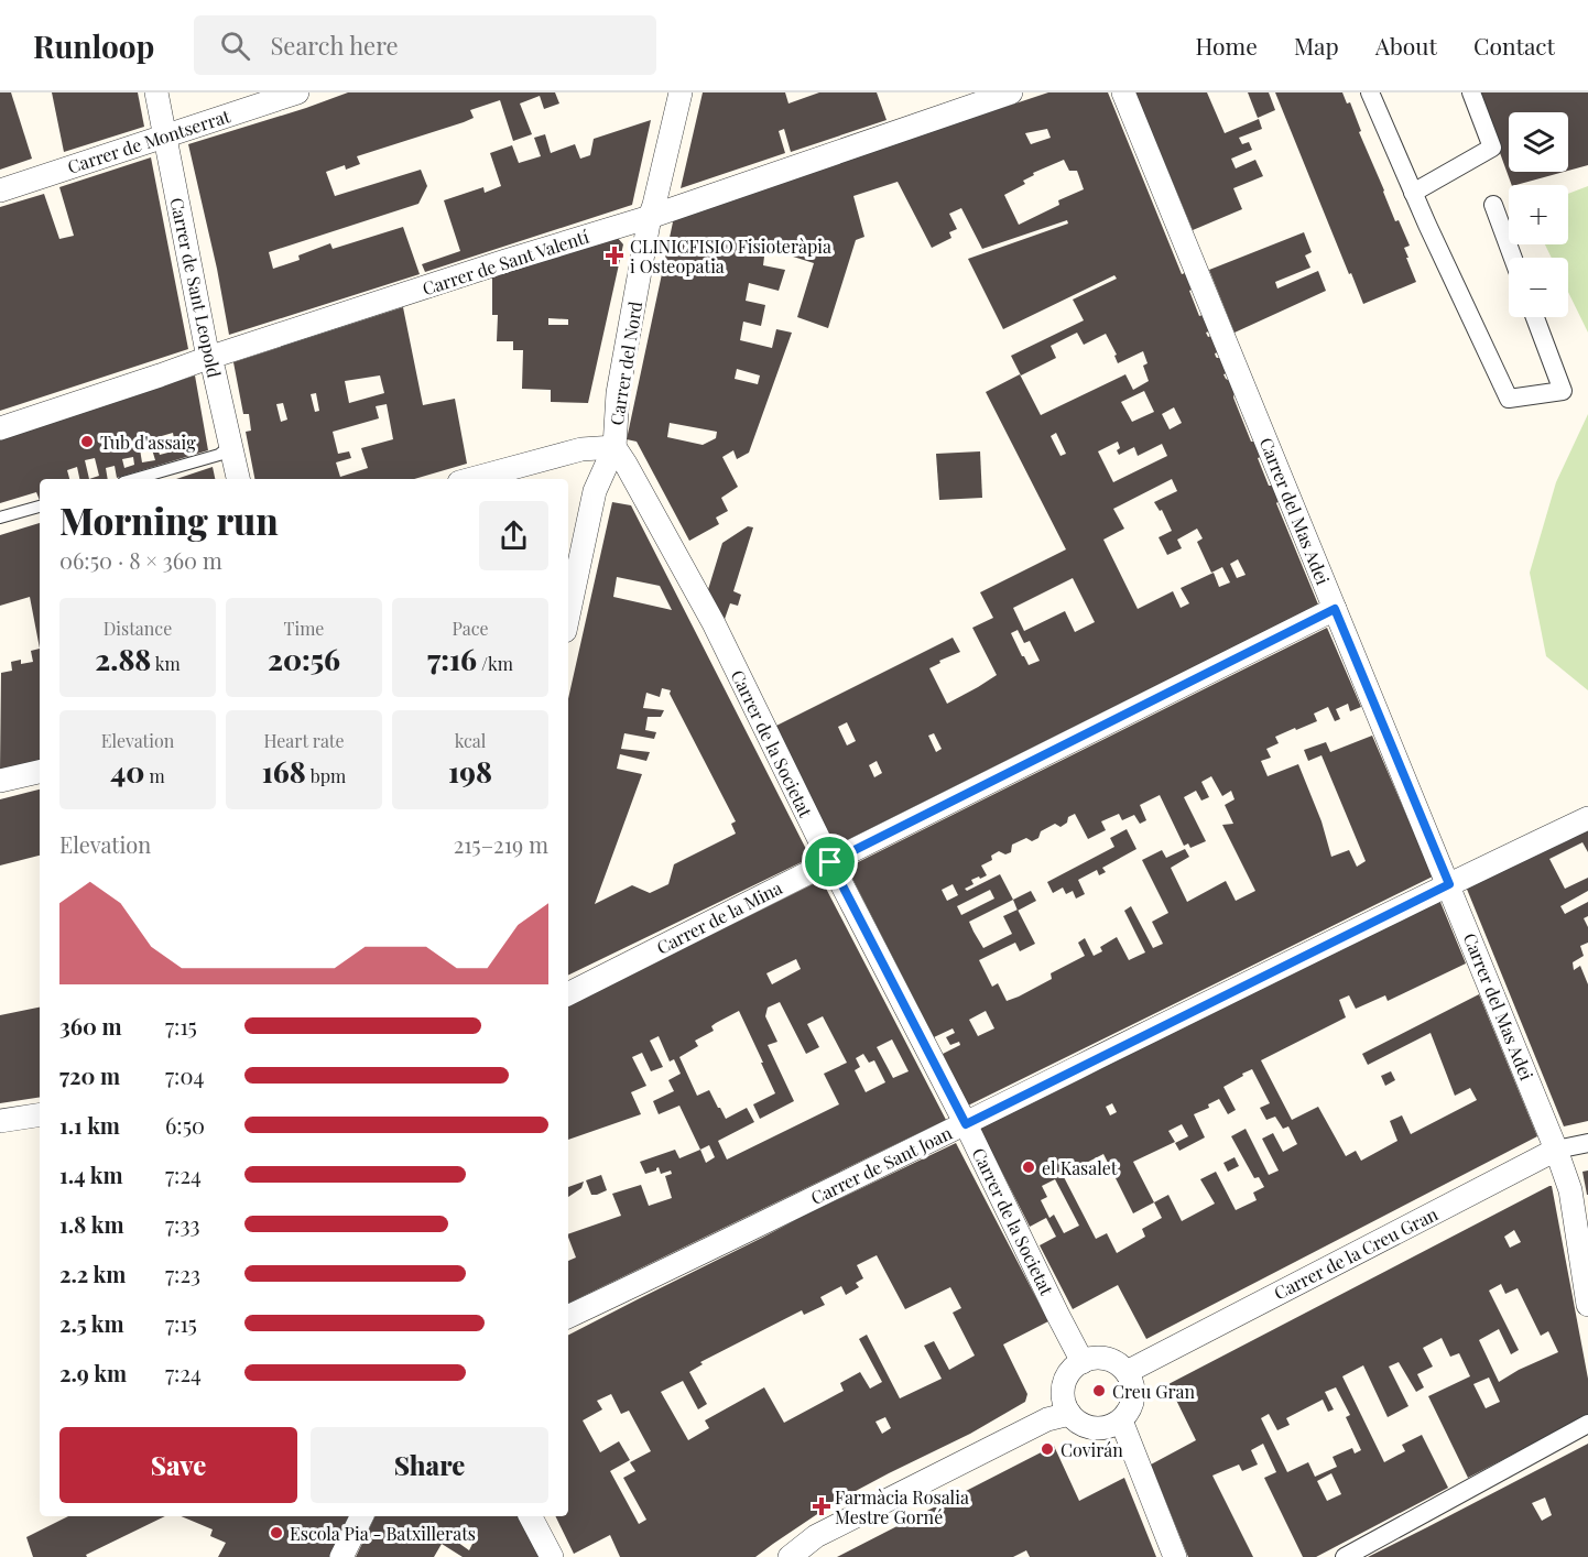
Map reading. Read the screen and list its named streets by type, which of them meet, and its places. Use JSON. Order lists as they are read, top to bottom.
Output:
{
  "streets": {
    "street": [
      "Carrer de Montserrat",
      "Carrer de Sant Valentí",
      "Carrer de Sant Leopold",
      "Carrer del Nord",
      "Carrer del Mas Adei",
      "Carrer de la Societat",
      "Carrer de la Mina",
      "Carrer de Sant Joan",
      "Carrer de la Creu Gran"
    ]
  },
  "crossings": [
    ["Carrer de Montserrat", "Carrer de Sant Leopold"],
    ["Carrer de Sant Valentí", "Carrer de Sant Leopold"],
    ["Carrer de Sant Valentí", "Carrer del Nord"],
    ["Carrer del Nord", "Carrer de la Societat"],
    ["Carrer del Mas Adei", "Carrer de la Mina"],
    ["Carrer del Mas Adei", "Carrer de Sant Joan"],
    ["Carrer del Mas Adei", "Carrer de la Creu Gran"],
    ["Carrer de la Societat", "Carrer de la Mina"],
    ["Carrer de la Societat", "Carrer de Sant Joan"],
    ["Carrer de la Societat", "Carrer de la Creu Gran"]
  ],
  "places": {
    "health": ["CLINICFISIO Fisioteràpia i Osteopatia", "Farmàcia Rosalia Mestre Gorné"],
    "other": [
      "Tub d'assaig",
      "el Kasalet",
      "Creu Gran",
      "Covirán",
      "Escola Pia - Batxillerats"
    ]
  },
  "page": {
    "header": "Runloop",
    "search": "Search here",
    "nav": [
      "Home",
      "Map",
      "About",
      "Contact"
    ],
    "map_buttons": ["+", "−"],
    "heading": ["Morning run", "06:50 · 8 × 360 m"],
    "stats": [
      ["Distance", "2.88 km"],
      ["Time", "20:56"],
      ["Pace", "7:16 /km"],
      ["Elevation", "40 m"],
      ["Heart rate", "168 bpm"],
      ["kcal", "198"]
    ],
    "chart": ["Elevation", "215–219 m"],
    "list": [
      {
        "name": "360 m",
        "note": "7:15"
      },
      {
        "name": "720 m",
        "note": "7:04"
      },
      {
        "name": "1.1 km",
        "note": "6:50"
      },
      {
        "name": "1.4 km",
        "note": "7:24"
      },
      {
        "name": "1.8 km",
        "note": "7:33"
      },
      {
        "name": "2.2 km",
        "note": "7:23"
      },
      {
        "name": "2.5 km",
        "note": "7:15"
      },
      {
        "name": "2.9 km",
        "note": "7:24"
      }
    ],
    "buttons": ["Save", "Share"]
  }
}
